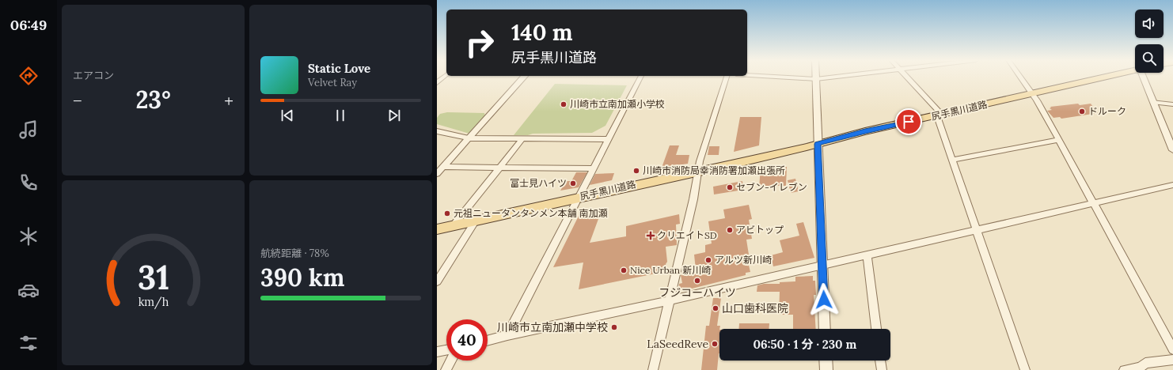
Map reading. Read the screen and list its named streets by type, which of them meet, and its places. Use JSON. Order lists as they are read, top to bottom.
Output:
{
  "streets": {
    "main road": ["尻手黒川道路"]
  },
  "places": {
    "other": [
      "川崎市立南加瀬小学校",
      "ドルーク",
      "川崎市消防局幸消防署加瀬出張所",
      "富士見ハイツ",
      "セブン-イレブン",
      "元祖ニュータンタンメン本舗 南加瀬",
      "アビトップ",
      "アルツ新川崎",
      "Nice Urban 新川崎",
      "フジコーハイツ",
      "山口歯科医院",
      "川崎市立南加瀬中学校",
      "LaSeedReve"
    ],
    "health": ["クリエイトSD"]
  },
  "page": {
    "tabs": "06:49",
    "tile": [
      "エアコン",
      ["航続距離 · 78%", "390 km"]
    ],
    "turn": ["140 m", "尻手黒川道路"],
    "song": ["Static Love", "Velvet Ray"],
    "heat": ["−", "23°", "+"],
    "limit": "40",
    "trip": "06:50 · 1 分 · 230 m",
    "gauge": ["31", "km/h"]
  }
}
